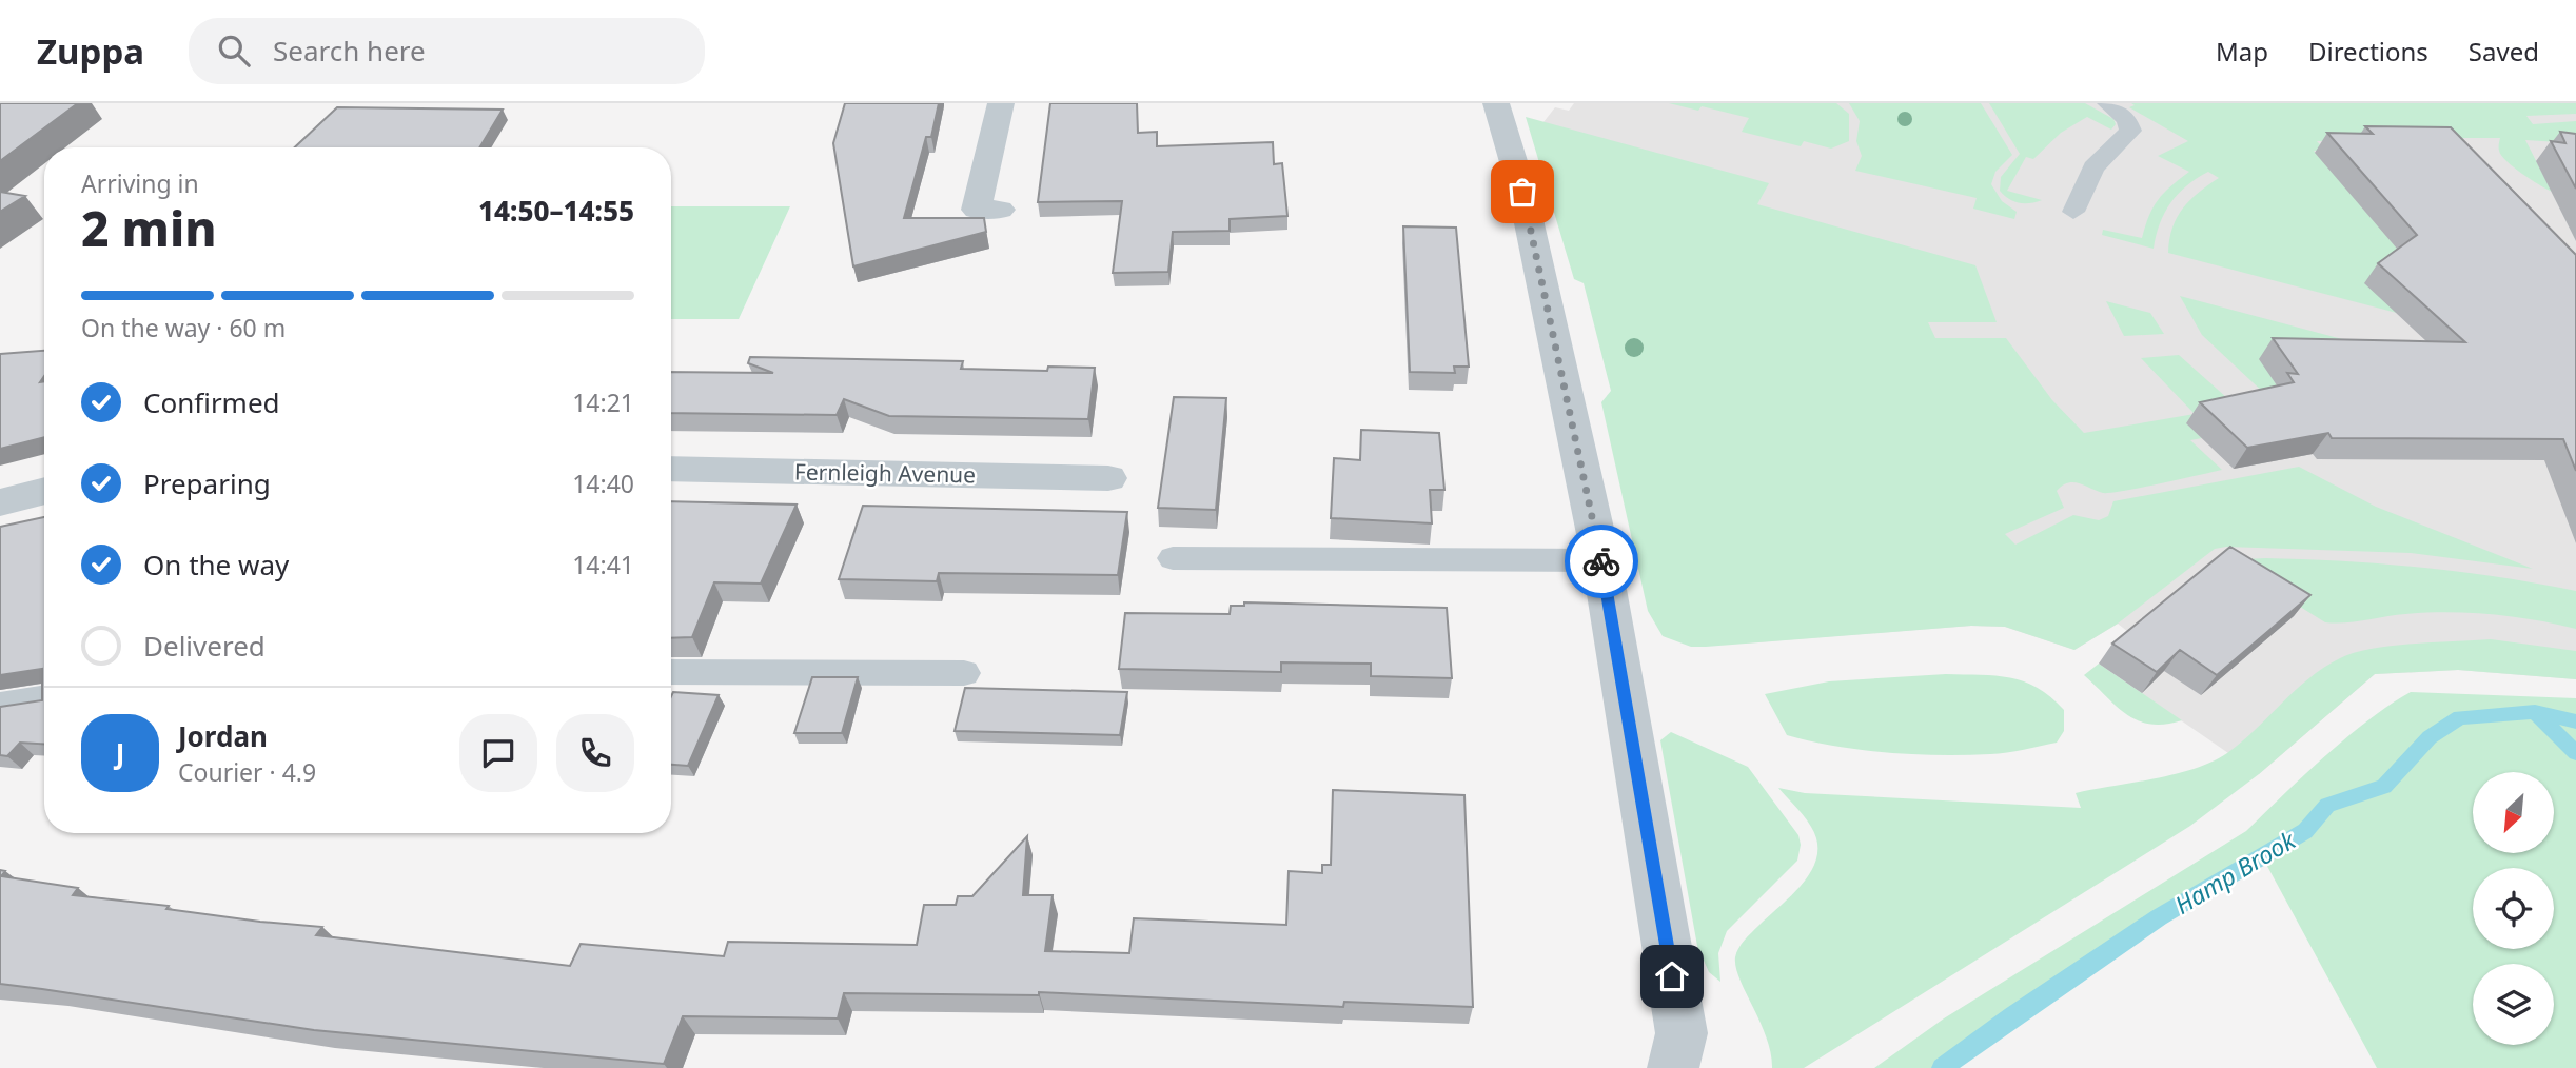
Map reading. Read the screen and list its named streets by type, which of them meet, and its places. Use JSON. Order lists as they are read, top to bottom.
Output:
{
  "streets": {
    "street": ["Fernleigh Avenue"]
  },
  "water": ["Hamp Brook"],
  "north": "bottom left",
  "page": {
    "header": "Zuppa",
    "search": "Search here",
    "nav": ["Map", "Directions", "Saved"],
    "heading": ["2 min", "Arriving in", "14:50–14:55"],
    "panel": ["Jordan", "Courier · 4.9"],
    "bar": "On the way · 60 m",
    "list": [
      ["Confirmed", "14:21"],
      ["Preparing", "14:40"],
      ["On the way", "14:41"],
      "Delivered"
    ],
    "round": "J"
  }
}
